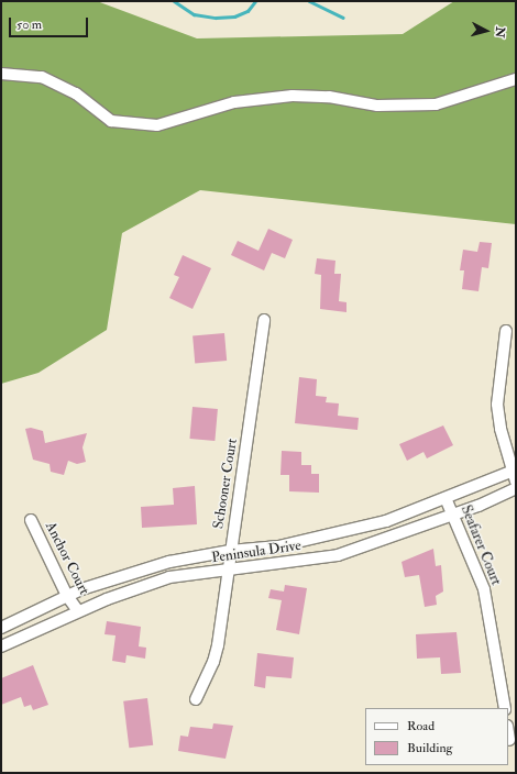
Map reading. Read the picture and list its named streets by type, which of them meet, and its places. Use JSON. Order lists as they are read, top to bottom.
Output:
{
  "streets": {
    "street": [
      "Schooner Court",
      "Seafarer Court",
      "Peninsula Drive",
      "Anchor Court"
    ]
  },
  "crossings": [
    ["Schooner Court", "Peninsula Drive"],
    ["Seafarer Court", "Peninsula Drive"],
    ["Peninsula Drive", "Anchor Court"]
  ],
  "legend": ["Road", "Building"],
  "scale_bar": "50 m",
  "north": "right"
}
